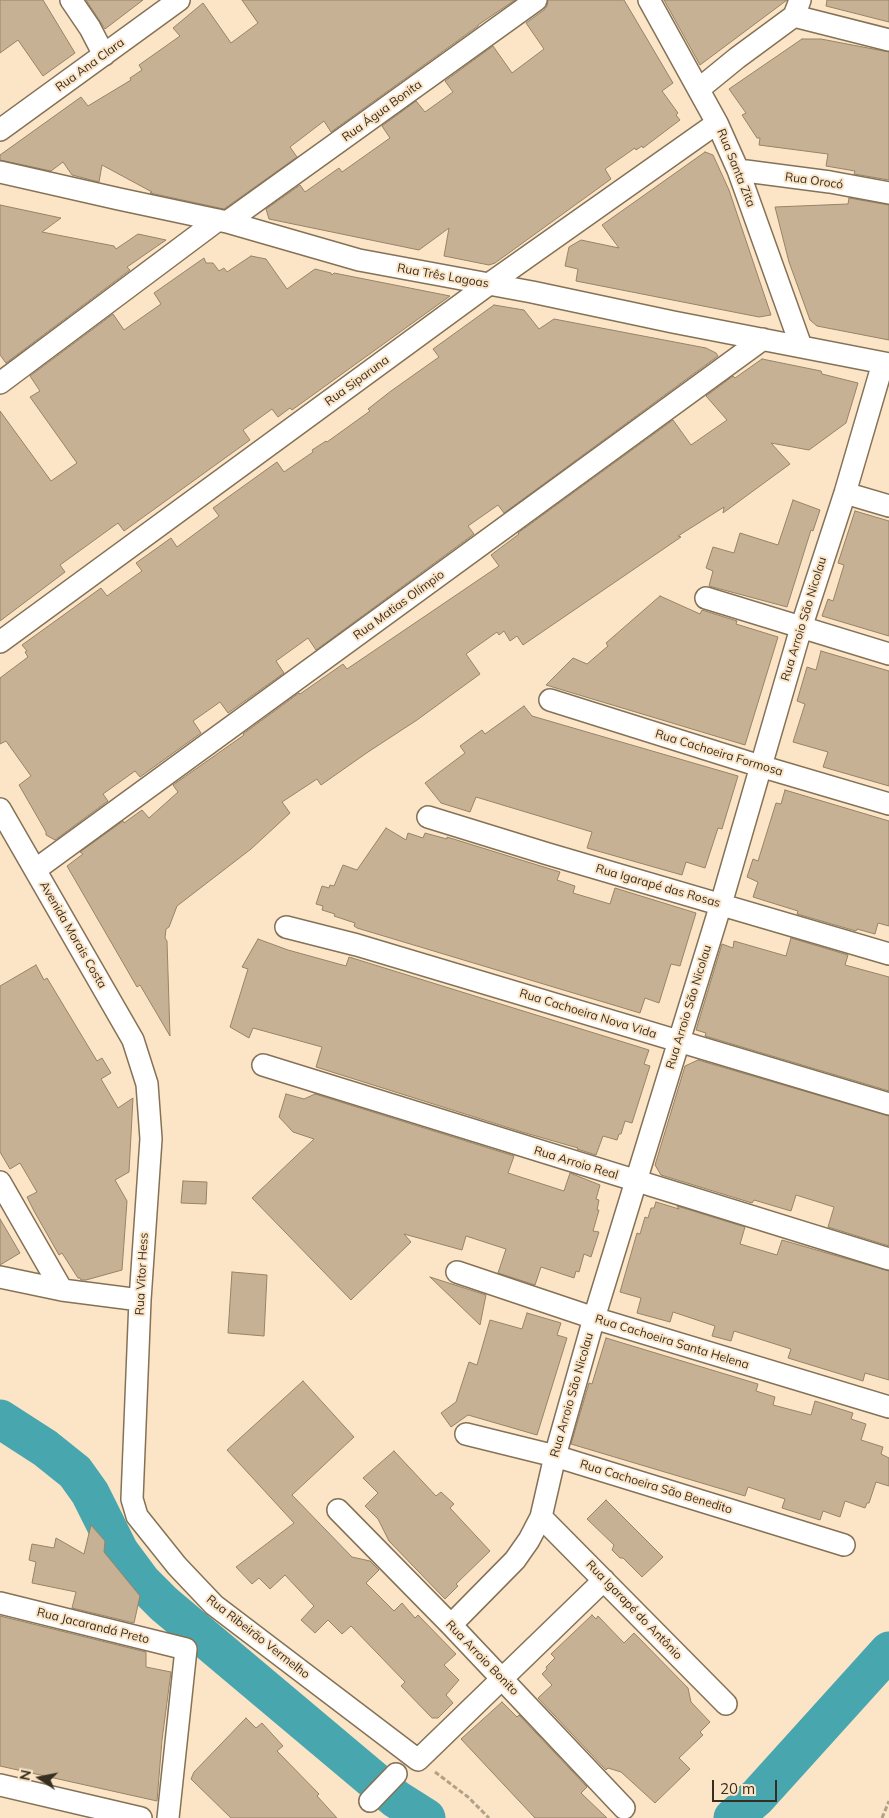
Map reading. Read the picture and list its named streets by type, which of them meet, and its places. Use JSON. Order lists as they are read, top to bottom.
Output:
{
  "streets": {
    "street": [
      "Rua Ana Clara",
      "Rua Água Bonita",
      "Rua Santa Zita",
      "Rua Orocó",
      "Rua Três Lagoas",
      "Rua Siparuna",
      "Rua Matias Olímpio",
      "Rua Arroio São Nicolau",
      "Rua Cachoeira Formosa",
      "Rua Igarapé das Rosas",
      "Avenida Morais Costa",
      "Rua Cachoeira Nova Vida",
      "Rua Arroio Real",
      "Rua Vitor Hess",
      "Rua Cachoeira Santa Helena",
      "Rua Cachoeira São Benedito",
      "Rua Igarapé do Antônio",
      "Rua Jacarandá Preto",
      "Rua Ribeirão Vermelho",
      "Rua Arroio Bonito"
    ]
  },
  "crossings": [
    ["Rua Água Bonita", "Rua Três Lagoas"],
    ["Rua Santa Zita", "Rua Orocó"],
    ["Rua Santa Zita", "Rua Três Lagoas"],
    ["Rua Santa Zita", "Rua Siparuna"],
    ["Rua Três Lagoas", "Rua Siparuna"],
    ["Rua Três Lagoas", "Rua Matias Olímpio"],
    ["Rua Três Lagoas", "Rua Arroio São Nicolau"],
    ["Rua Matias Olímpio", "Avenida Morais Costa"],
    ["Rua Arroio São Nicolau", "Rua Cachoeira Formosa"],
    ["Rua Arroio São Nicolau", "Rua Igarapé das Rosas"],
    ["Rua Arroio São Nicolau", "Rua Cachoeira Nova Vida"],
    ["Rua Arroio São Nicolau", "Rua Arroio Real"],
    ["Rua Arroio São Nicolau", "Rua Cachoeira Santa Helena"],
    ["Rua Arroio São Nicolau", "Rua Cachoeira São Benedito"],
    ["Rua Arroio São Nicolau", "Rua Igarapé do Antônio"],
    ["Rua Arroio São Nicolau", "Rua Arroio Bonito"],
    ["Avenida Morais Costa", "Rua Vitor Hess"],
    ["Rua Vitor Hess", "Rua Ribeirão Vermelho"]
  ],
  "scale_bar": "20 m",
  "north": "left"
}
